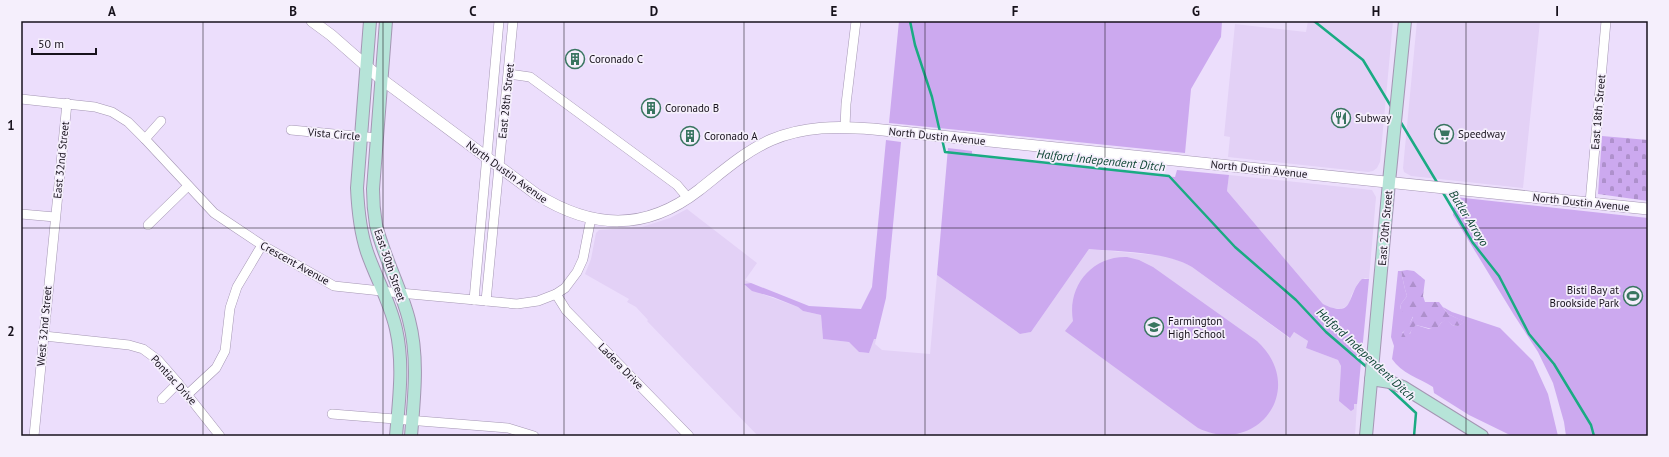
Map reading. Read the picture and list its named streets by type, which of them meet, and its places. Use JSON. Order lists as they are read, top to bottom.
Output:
{
  "streets": {
    "main road": ["East 20th Street", "East 30th Street"],
    "street": [
      "East 28th Street",
      "East 18th Street",
      "Vista Circle",
      "North Dustin Avenue",
      "East 32nd Street",
      "Crescent Avenue",
      "West 32nd Street",
      "Ladera Drive",
      "Pontiac Drive"
    ]
  },
  "crossings": [
    ["East 28th Street", "North Dustin Avenue"],
    ["East 28th Street", "Crescent Avenue"],
    ["East 18th Street", "North Dustin Avenue"],
    ["Vista Circle", "East 30th Street"],
    ["North Dustin Avenue", "East 20th Street"],
    ["North Dustin Avenue", "Crescent Avenue"],
    ["North Dustin Avenue", "East 30th Street"],
    ["East 32nd Street", "Crescent Avenue"],
    ["East 32nd Street", "West 32nd Street"],
    ["Crescent Avenue", "East 30th Street"],
    ["Crescent Avenue", "Ladera Drive"],
    ["West 32nd Street", "Pontiac Drive"]
  ],
  "water": ["Halford Independent Ditch", "Butler Arroyo"],
  "places": {
    "building": ["Coronado C", "Coronado B", "Coronado A"],
    "restaurant": ["Subway"],
    "supermarket": ["Speedway"],
    "sports": ["Bisti Bay at Brookside Park"],
    "school or university": ["Farmington High School"]
  },
  "scale_bar": "50 m",
  "grid": {
    "columns": [
      "A",
      "B",
      "C",
      "D",
      "E",
      "F",
      "G",
      "H",
      "I"
    ],
    "rows": ["1", "2"]
  }
}
